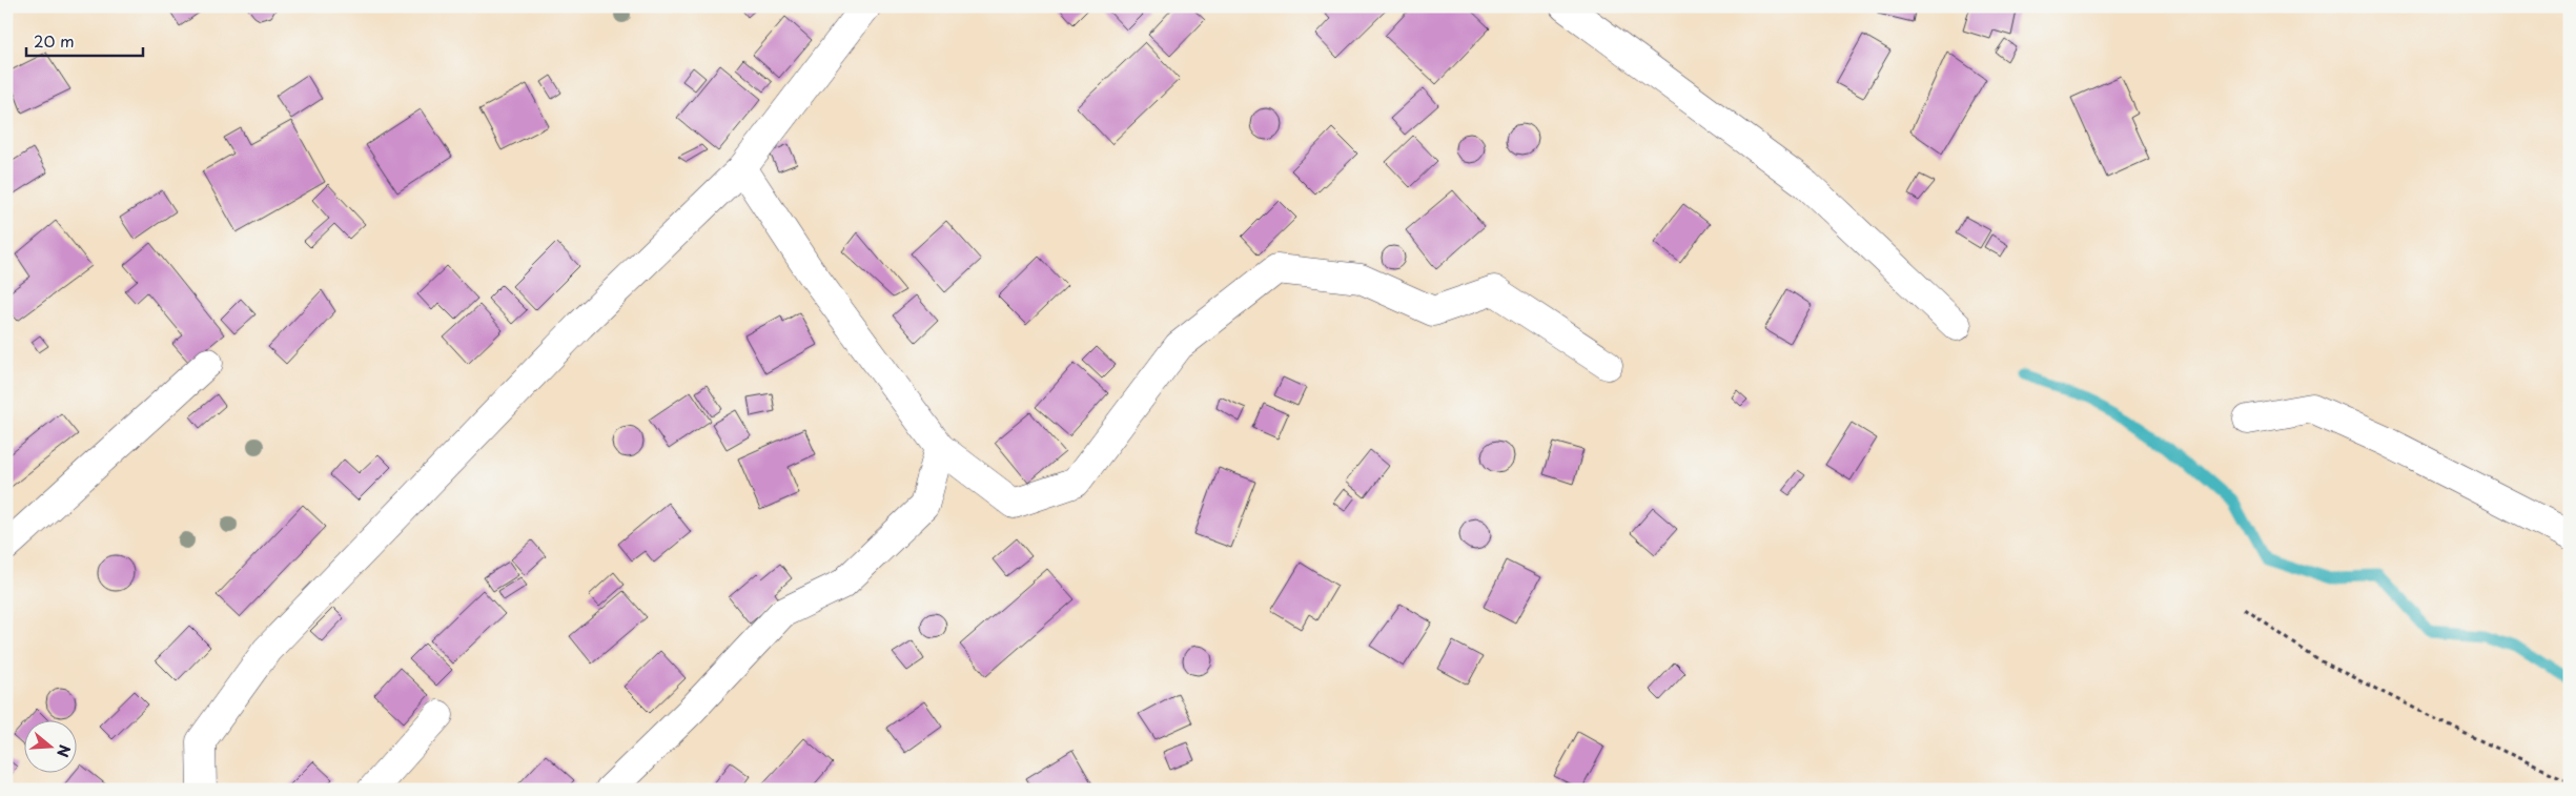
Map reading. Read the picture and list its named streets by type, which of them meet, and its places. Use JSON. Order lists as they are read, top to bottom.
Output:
{
  "scale_bar": "20 m",
  "north": "right"
}
